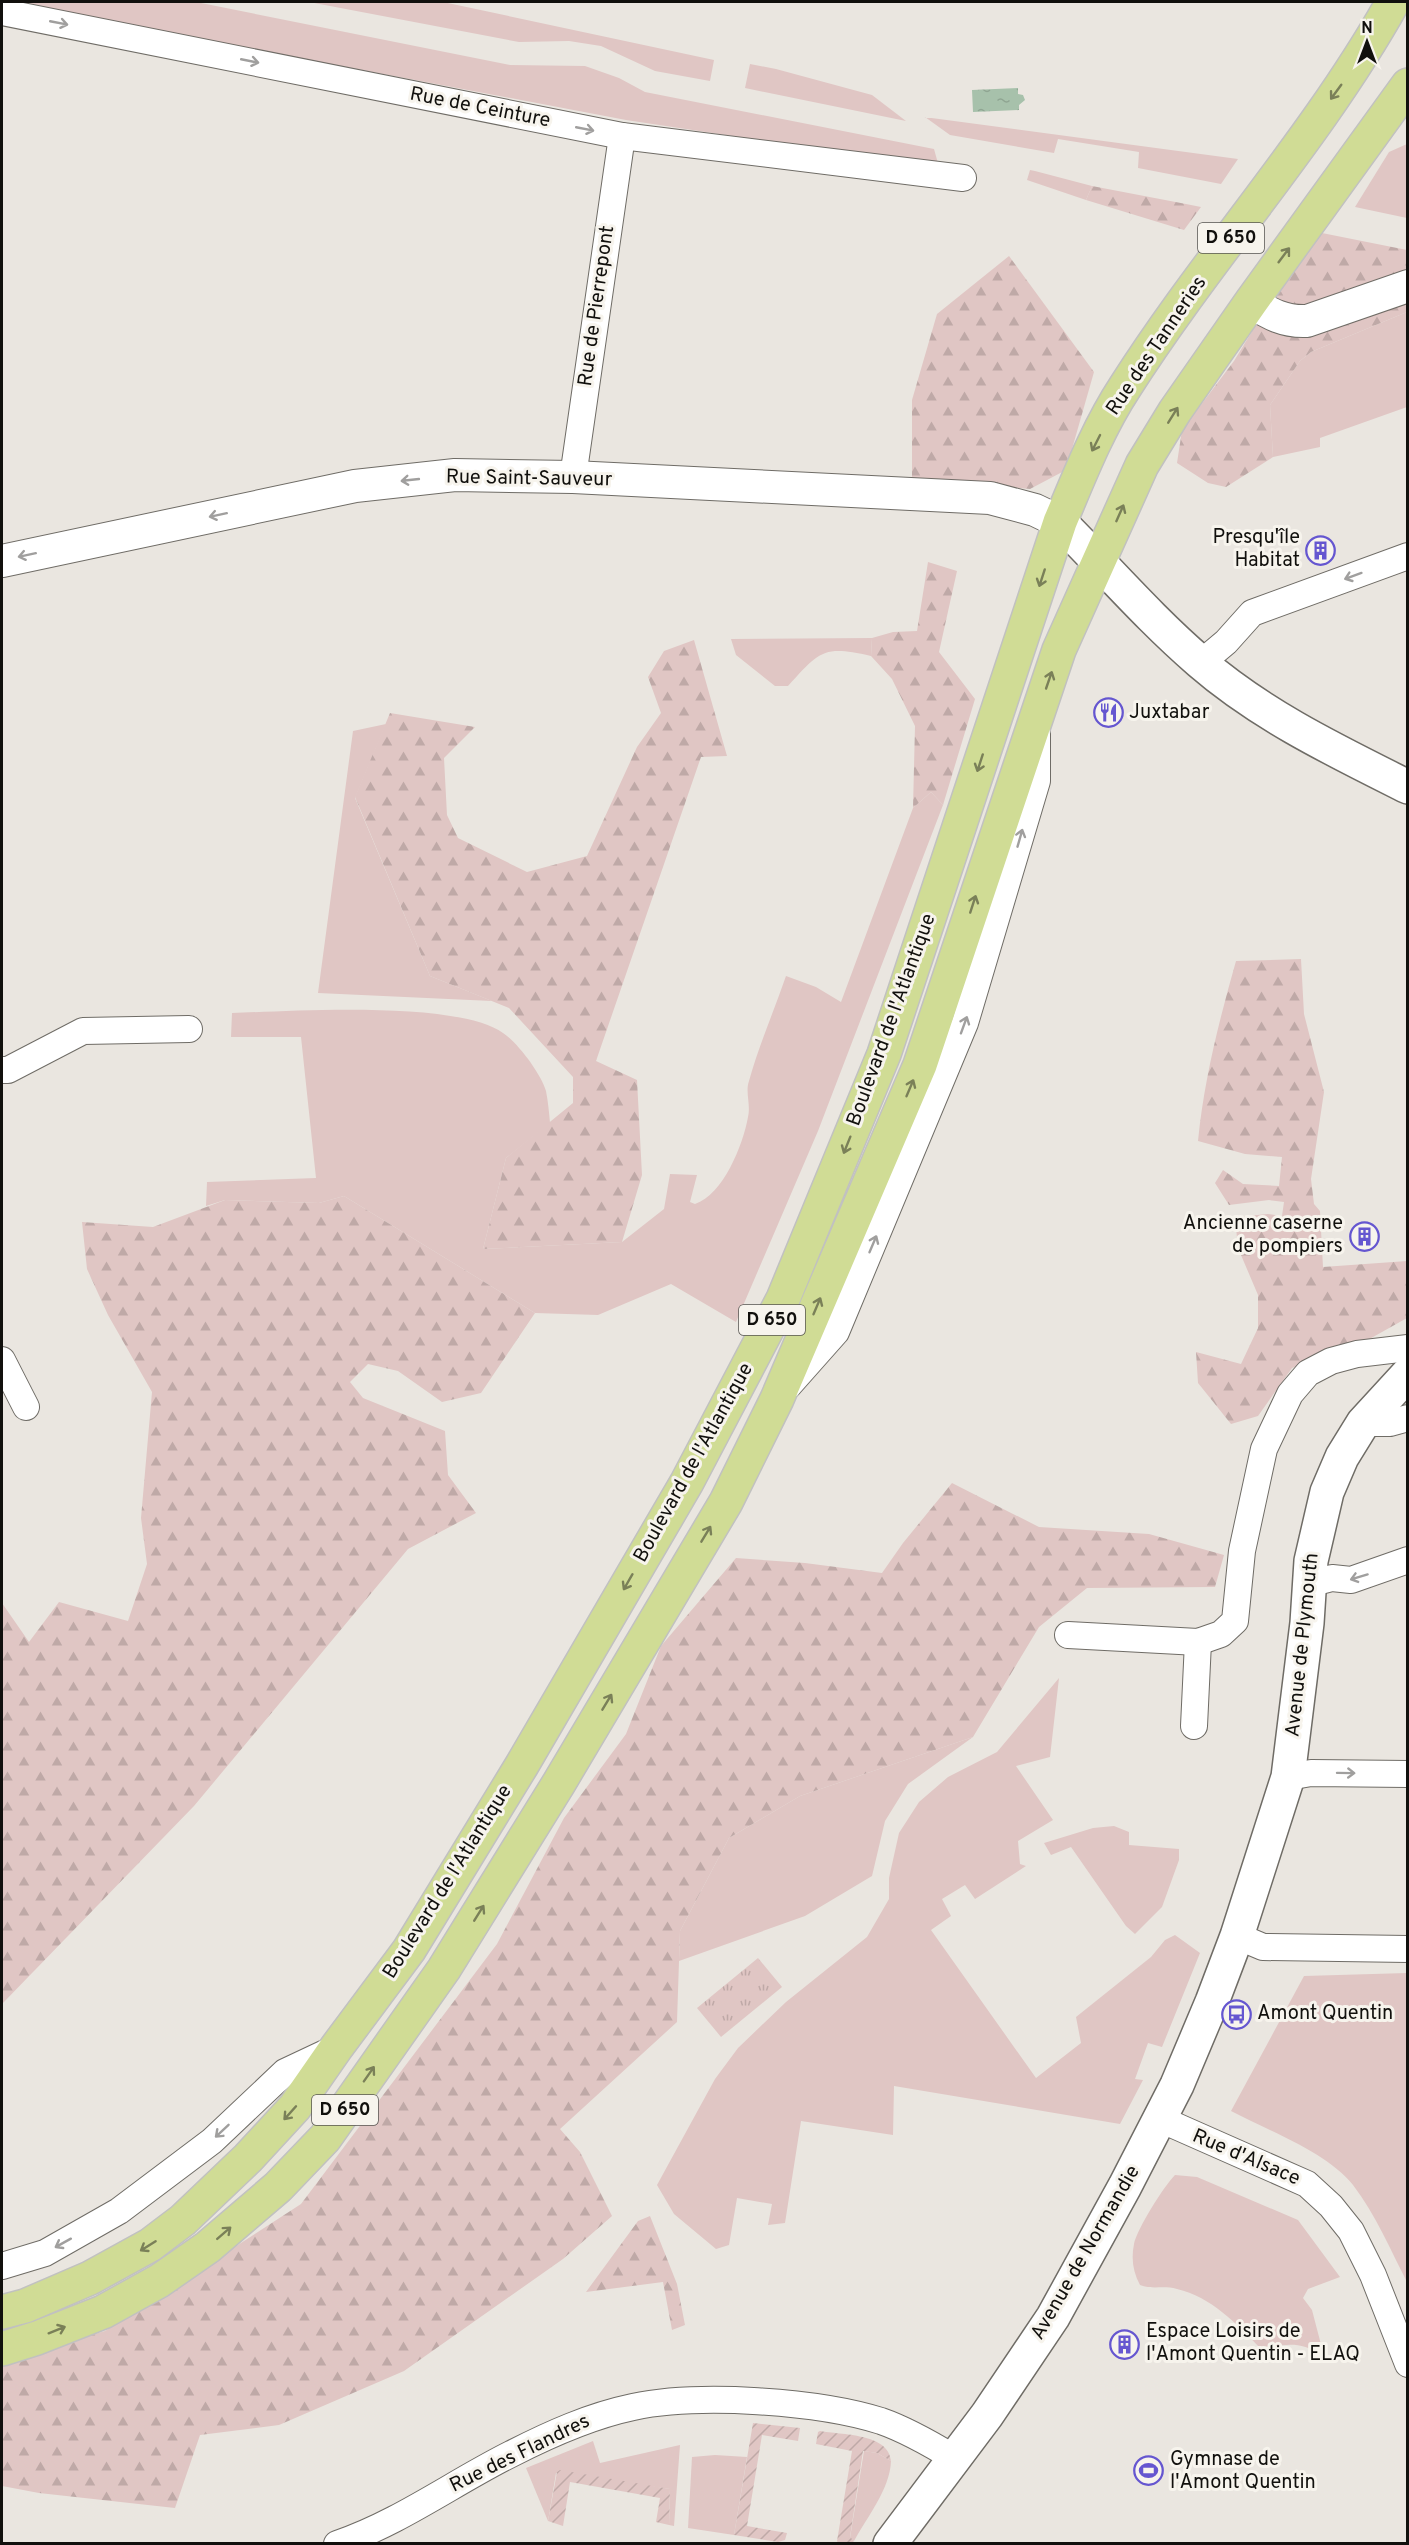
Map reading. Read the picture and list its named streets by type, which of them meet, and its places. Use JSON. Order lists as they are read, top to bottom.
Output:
{
  "streets": {
    "main road": [
      "D 650",
      "Rue des Tanneries",
      "Boulevard de l'Atlantique",
      "Avenue de Plymouth",
      "Avenue de Normandie"
    ],
    "street": [
      "Rue de Ceinture",
      "Rue de Pierrepont",
      "Rue Saint-Sauveur",
      "Rue d'Alsace",
      "Rue des Flandres"
    ]
  },
  "crossings": [
    ["Rue de Ceinture", "Rue de Pierrepont"],
    ["D 650", "Boulevard de l'Atlantique"],
    ["Rue de Pierrepont", "Rue Saint-Sauveur"],
    ["Rue des Tanneries", "Rue Saint-Sauveur"],
    ["Rue des Tanneries", "Boulevard de l'Atlantique"],
    ["Rue Saint-Sauveur", "Boulevard de l'Atlantique"],
    ["Avenue de Plymouth", "Avenue de Normandie"],
    ["Rue d'Alsace", "Avenue de Normandie"],
    ["Avenue de Normandie", "Rue des Flandres"]
  ],
  "one_way": ["Rue de Ceinture", "Rue Saint-Sauveur"],
  "places": {
    "building": ["Presqu'île Habitat", "Ancienne caserne de pompiers", "Espace Loisirs de l'Amont Quentin - ELAQ"],
    "restaurant": ["Juxtabar"],
    "bus stop": ["Amont Quentin"],
    "sports": ["Gymnase de l'Amont Quentin"]
  },
  "north": "top"
}
